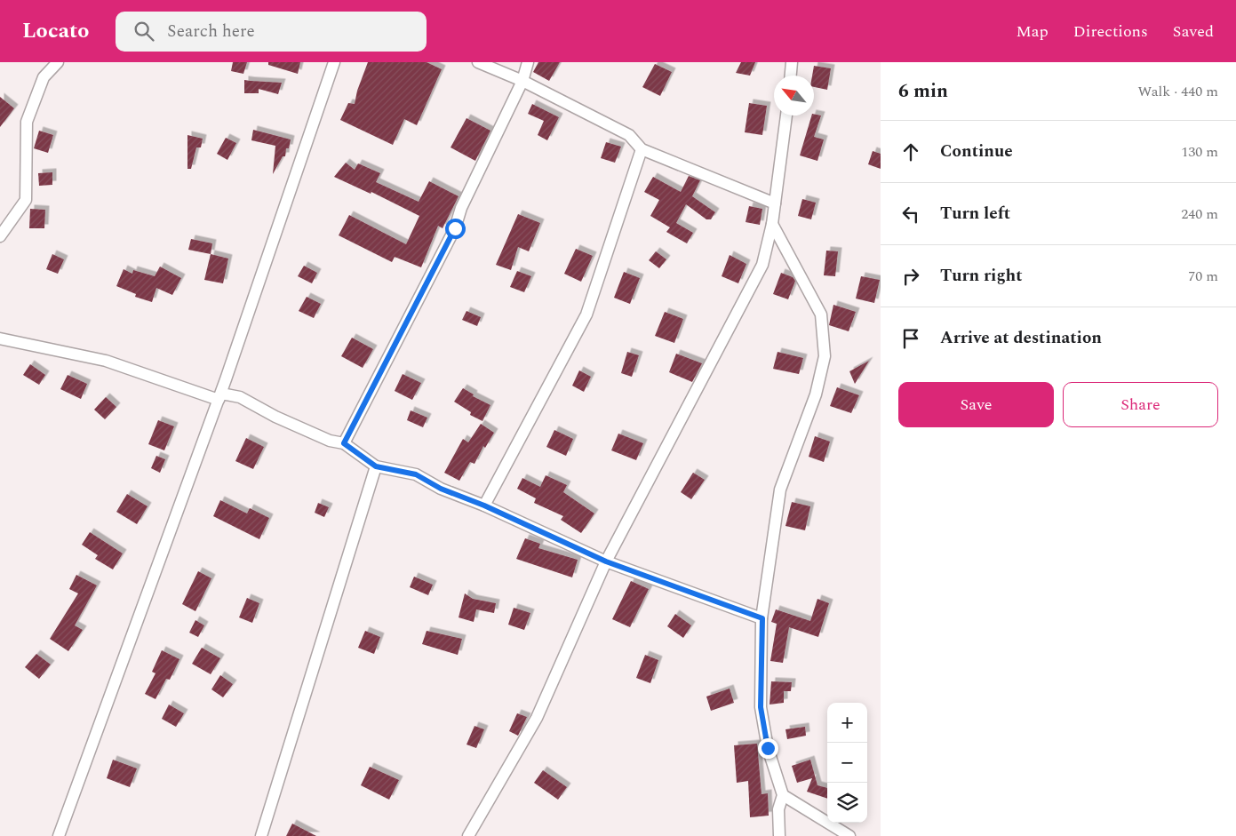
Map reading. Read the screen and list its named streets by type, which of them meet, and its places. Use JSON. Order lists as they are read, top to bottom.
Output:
{
  "north": "top left",
  "page": {
    "header": "Locato",
    "search": "Search here",
    "nav": ["Map", "Directions", "Saved"],
    "heading": ["6 min", "Walk · 440 m"],
    "list": [
      ["Continue", "130 m"],
      ["Turn left", "240 m"],
      ["Turn right", "70 m"],
      "Arrive at destination"
    ],
    "buttons": ["Save", "Share"],
    "map_buttons": ["+", "−"]
  }
}
